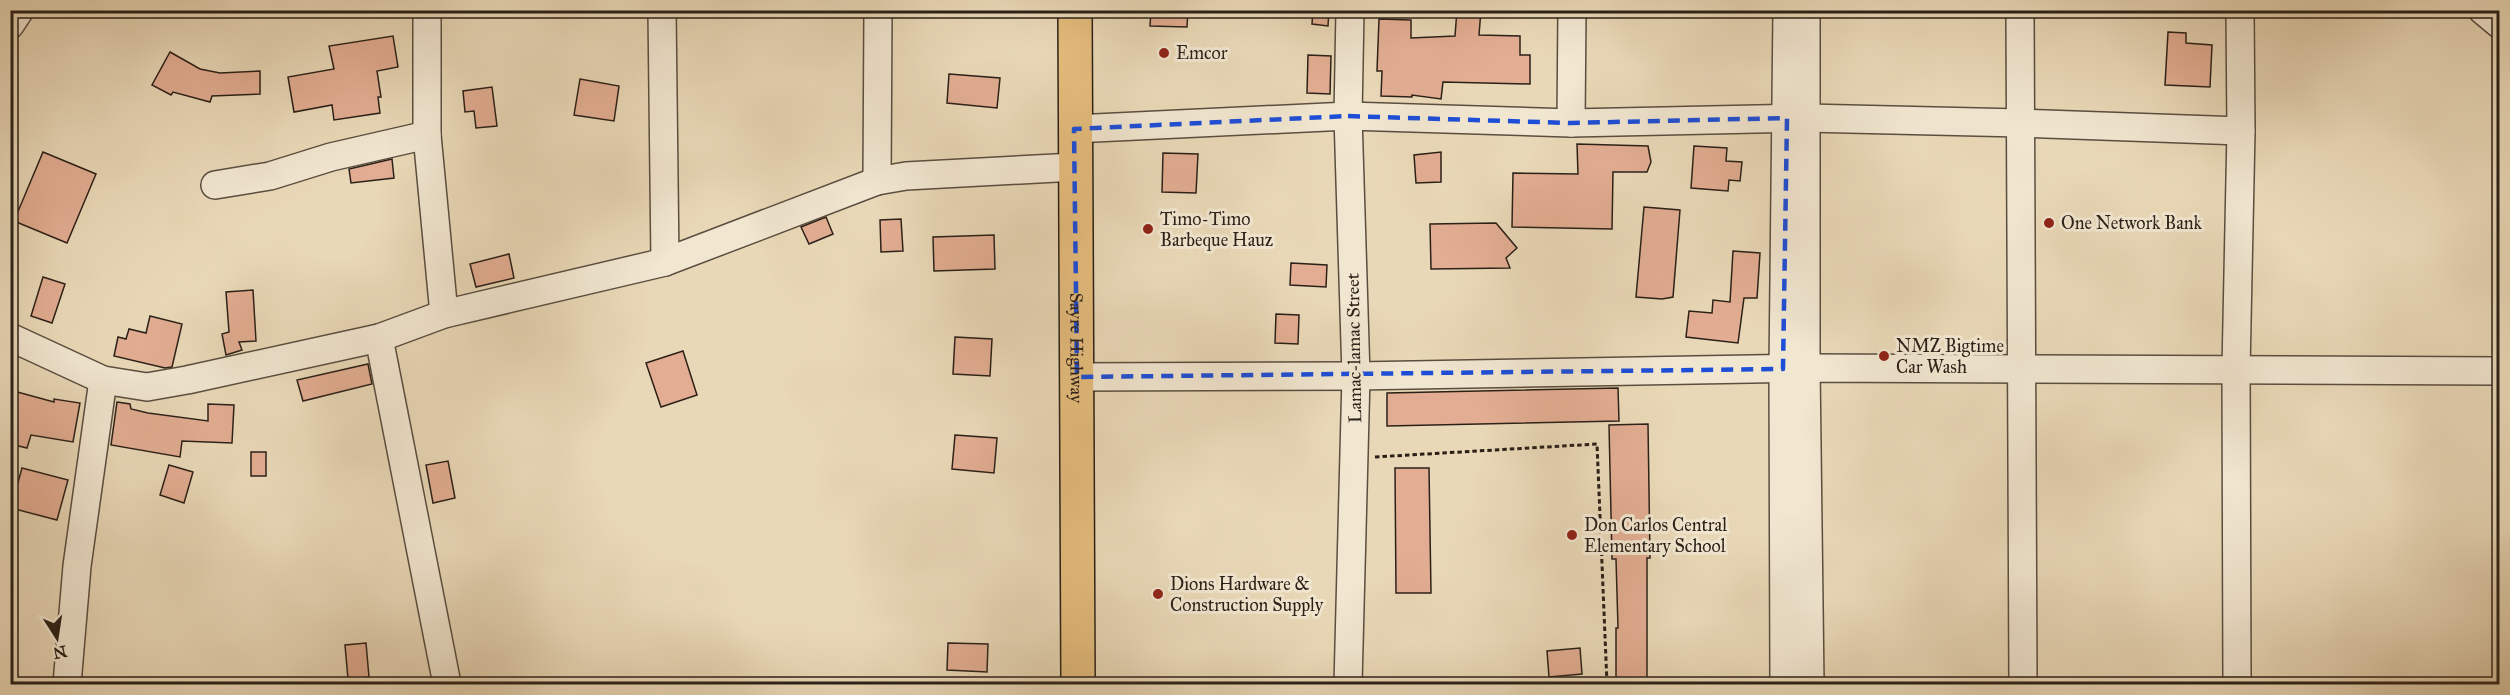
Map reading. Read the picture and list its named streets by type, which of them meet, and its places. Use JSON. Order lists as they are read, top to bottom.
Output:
{
  "streets": {
    "highway": ["Sayre Highway"],
    "street": ["Lamac-lamac Street"]
  },
  "places": [
    "Emcor",
    "One Network Bank",
    "Timo-Timo Barbeque Hauz",
    "NMZ Bigtime Car Wash",
    "Don Carlos Central Elementary School",
    "Dions Hardware & Construction Supply"
  ],
  "north": "bottom"
}
